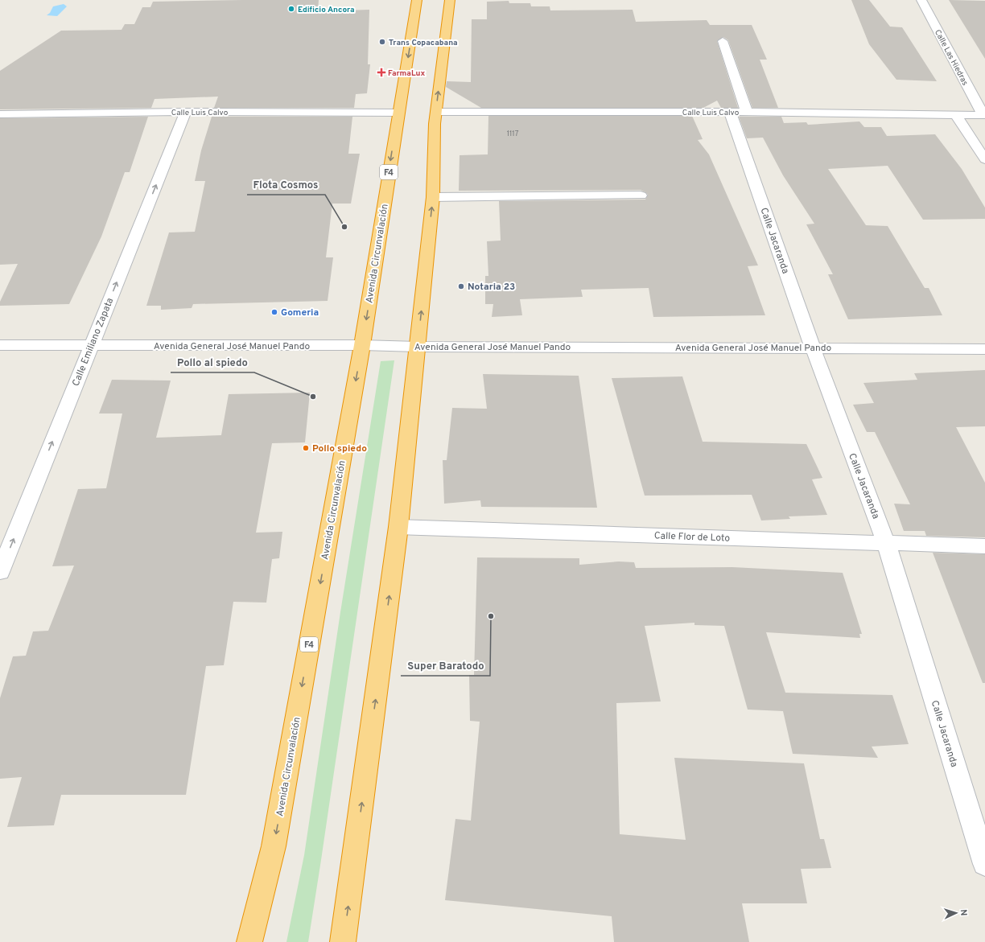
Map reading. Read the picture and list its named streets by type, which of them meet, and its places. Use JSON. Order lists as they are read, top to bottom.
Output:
{
  "streets": {
    "highway": ["F4", "Avenida Circunvalación"],
    "street": [
      "Calle Las Hiedras",
      "Calle Luis Calvo",
      "Calle Jacaranda",
      "Calle Emiliano Zapata",
      "Avenida General José Manuel Pando",
      "Calle Flor de Loto"
    ]
  },
  "crossings": [
    ["Calle Las Hiedras", "Calle Luis Calvo"],
    ["Calle Luis Calvo", "Calle Jacaranda"],
    ["Calle Luis Calvo", "Avenida Circunvalación"],
    ["Calle Luis Calvo", "Calle Emiliano Zapata"],
    ["Calle Jacaranda", "Avenida General José Manuel Pando"],
    ["Calle Jacaranda", "Calle Flor de Loto"],
    ["Avenida Circunvalación", "Avenida General José Manuel Pando"],
    ["Calle Emiliano Zapata", "Avenida General José Manuel Pando"]
  ],
  "one_way": ["Calle Emiliano Zapata"],
  "places": {
    "other": [
      "Edificio Ancora",
      "Trans Copacabana",
      "Flota Cosmos",
      "Notaria 23",
      "Gomeria",
      "Pollo al spiedo",
      "Pollo spiedo",
      "Super Baratodo"
    ],
    "health": ["FarmaLux"]
  },
  "house_numbers": ["1117"],
  "north": "right"
}
